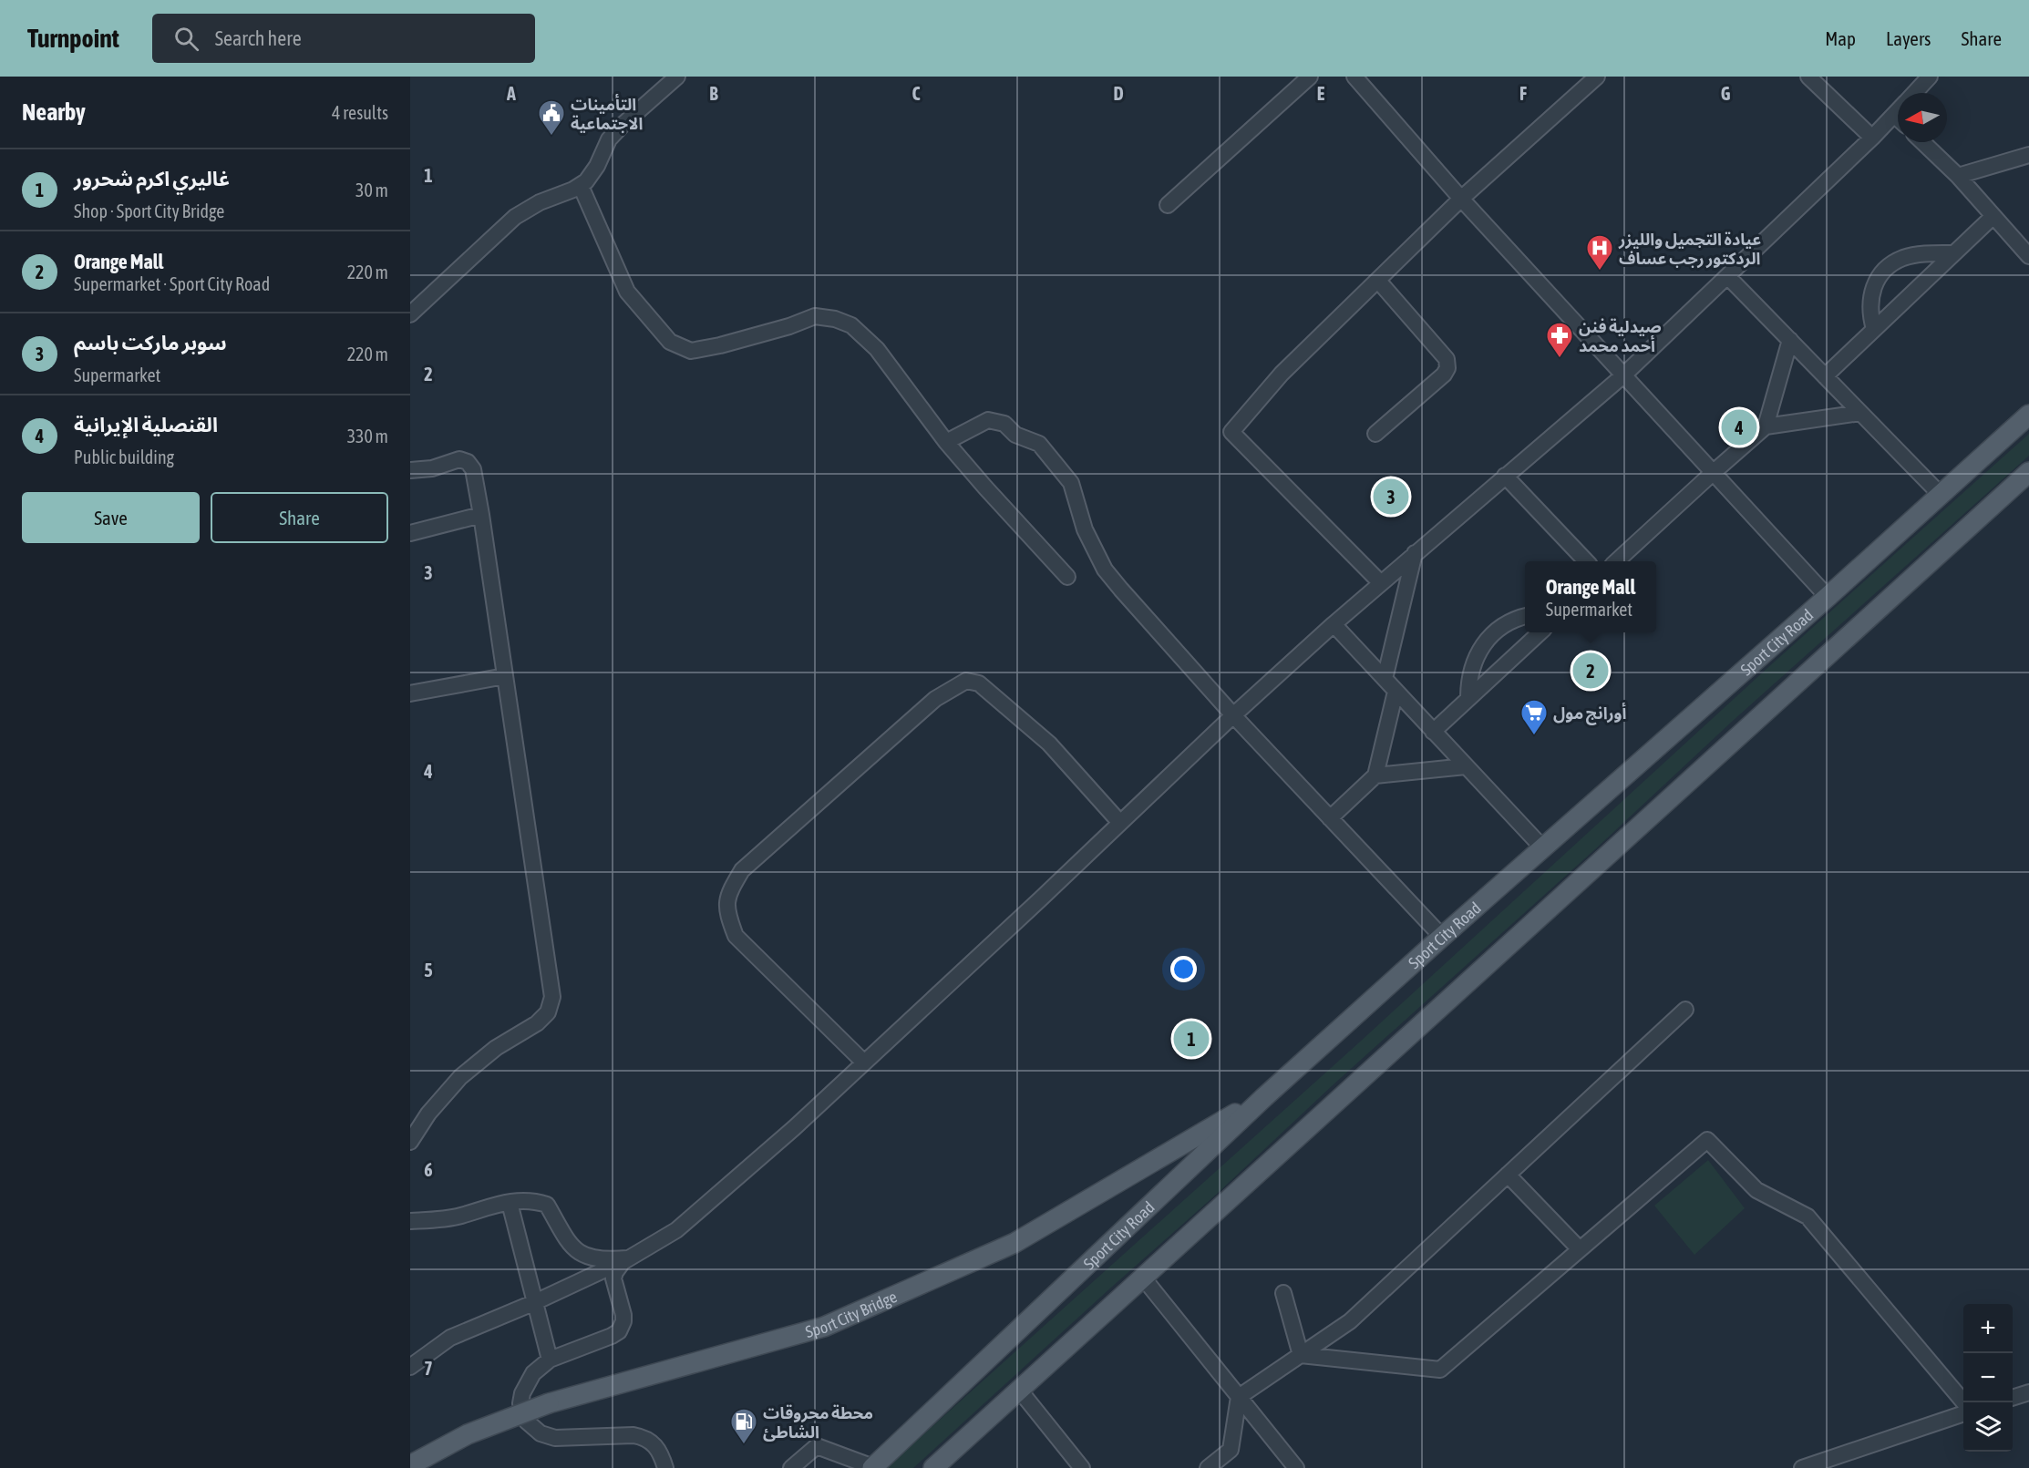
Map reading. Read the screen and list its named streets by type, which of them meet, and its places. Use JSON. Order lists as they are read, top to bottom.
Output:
{
  "streets": {
    "main road": ["Sport City Road", "Sport City Bridge"]
  },
  "crossings": [
    ["Sport City Road", "Sport City Bridge"]
  ],
  "places": {
    "public building": ["التأمينات الاجتماعية"],
    "hospital": ["عيادة التجميل والليزر الردكتور رجب عساف"],
    "pharmacy": ["صيدلية فنن أحمد محمد"],
    "supermarket": ["أورانج مول"],
    "fuel station": ["محطة محروقات الشاطئ"]
  },
  "north": "left",
  "page": {
    "header": "Turnpoint",
    "search": "Search here",
    "nav": ["Map", "Layers", "Share"],
    "heading": ["Nearby", "4 results"],
    "list": [
      {
        "mark": "1",
        "name": "غاليري اكرم شحرور",
        "note": "Shop · Sport City Bridge",
        "value": "30 m"
      },
      {
        "mark": "2",
        "name": "Orange Mall",
        "note": "Supermarket · Sport City Road",
        "value": "220 m"
      },
      {
        "mark": "3",
        "name": "سوبر ماركت باسم",
        "note": "Supermarket",
        "value": "220 m"
      },
      {
        "mark": "4",
        "name": "القنصلية الإيرانية",
        "note": "Public building",
        "value": "330 m"
      }
    ],
    "pins": [
      "4",
      "3",
      "2",
      "1"
    ],
    "buttons": ["Save", "Share"],
    "popup": ["Orange Mall", "Supermarket"],
    "map_buttons": ["+", "−"]
  },
  "grid": {
    "columns": [
      "A",
      "B",
      "C",
      "D",
      "E",
      "F",
      "G"
    ],
    "rows": [
      "1",
      "2",
      "3",
      "4",
      "5",
      "6",
      "7"
    ]
  }
}
